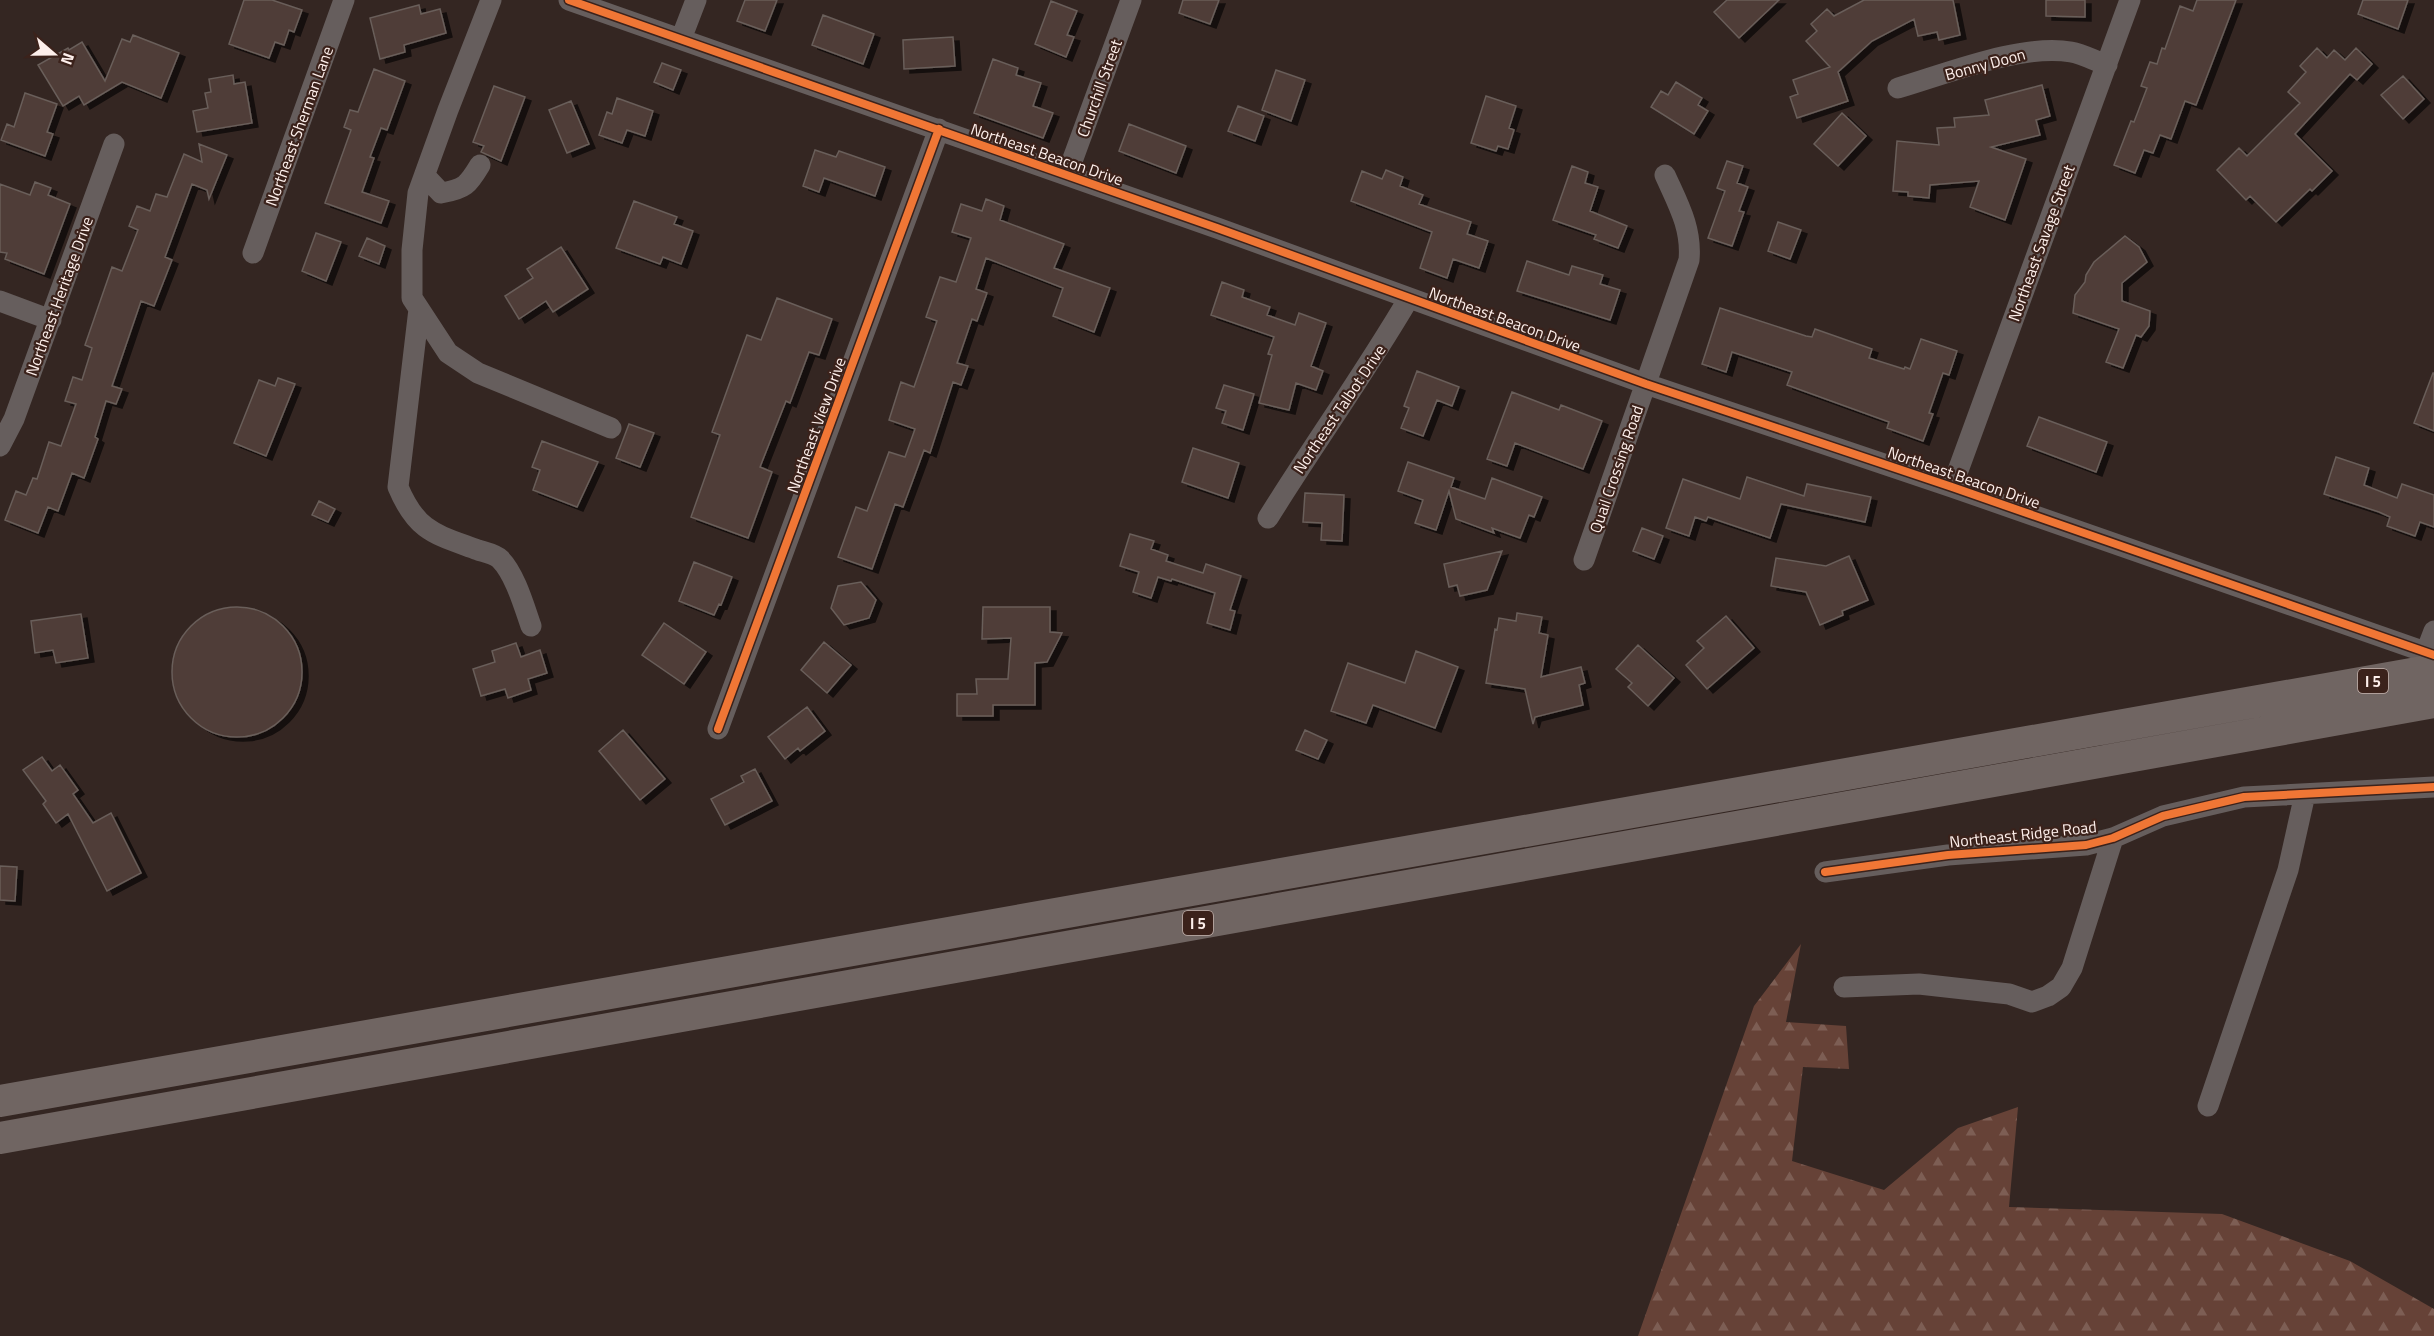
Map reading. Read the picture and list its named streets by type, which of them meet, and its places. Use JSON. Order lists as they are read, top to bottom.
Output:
{
  "streets": {
    "highway": ["I 5"],
    "street": [
      "Bonny Doon",
      "Churchill Street",
      "Northeast Sherman Lane",
      "Northeast Beacon Drive",
      "Northeast Savage Street",
      "Northeast Heritage Drive",
      "Northeast Talbot Drive",
      "Northeast View Drive",
      "Quail Crossing Road",
      "Northeast Ridge Road"
    ]
  },
  "crossings": [
    ["Bonny Doon", "Northeast Savage Street"],
    ["Churchill Street", "Northeast Beacon Drive"],
    ["Northeast Beacon Drive", "Northeast Savage Street"],
    ["Northeast Beacon Drive", "Northeast Talbot Drive"],
    ["Northeast Beacon Drive", "Northeast View Drive"],
    ["Northeast Beacon Drive", "Quail Crossing Road"],
    ["Northeast Beacon Drive", "I 5"]
  ],
  "north": "right"
}
